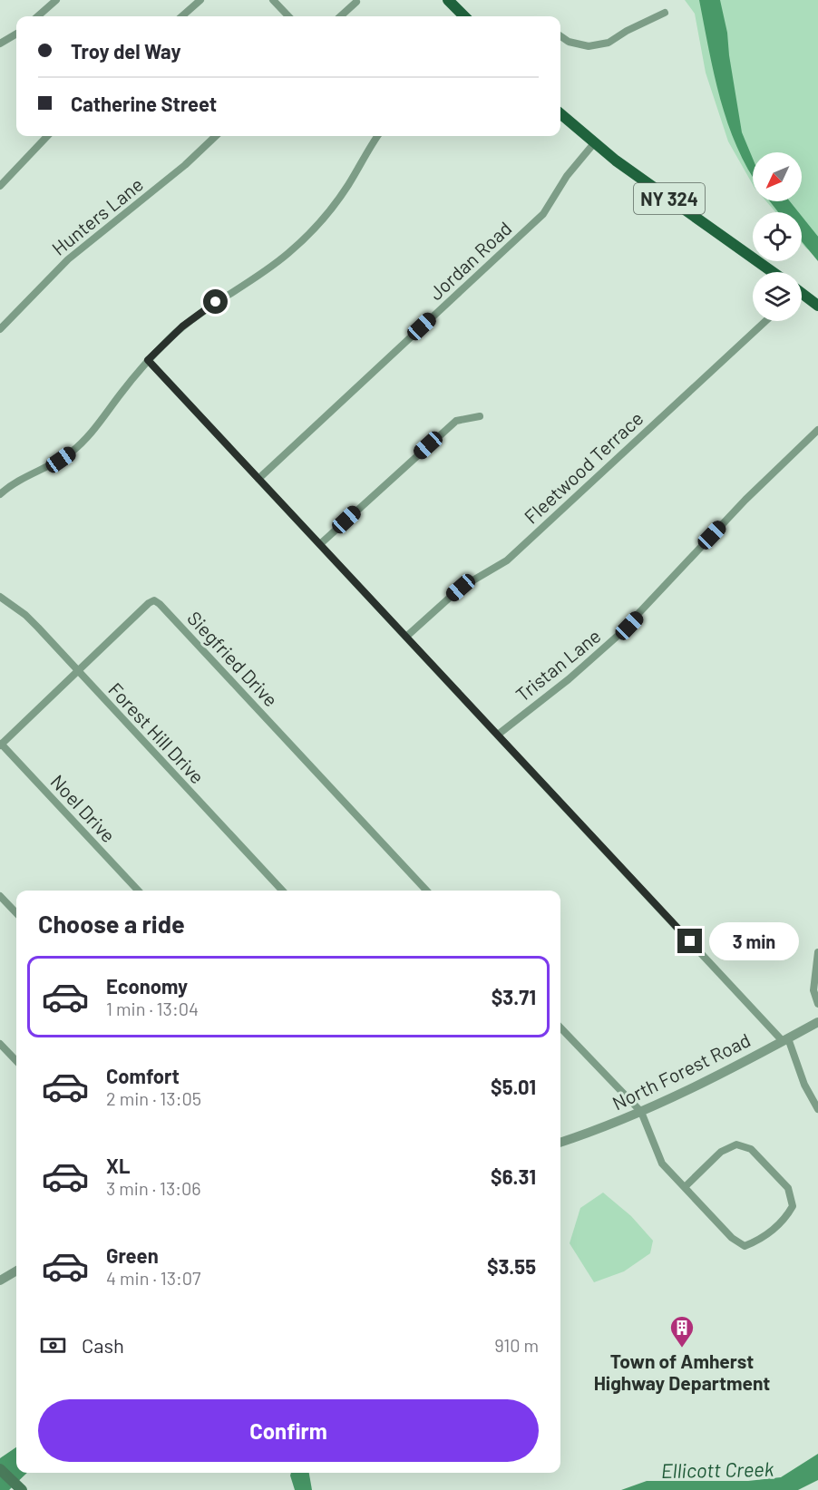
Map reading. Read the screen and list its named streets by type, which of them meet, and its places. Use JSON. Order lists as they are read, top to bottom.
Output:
{
  "streets": {
    "main road": ["NY 324"],
    "street": [
      "Hunters Lane",
      "Jordan Road",
      "Fleetwood Terrace",
      "Siegfried Drive",
      "Tristan Lane",
      "Forest Hill Drive",
      "Noel Drive",
      "North Forest Road"
    ]
  },
  "crossings": [
    ["NY 324", "Jordan Road"],
    ["Siegfried Drive", "Forest Hill Drive"],
    ["Siegfried Drive", "Noel Drive"]
  ],
  "water": ["Ellicott Creek"],
  "places": {
    "building": ["Town of Amherst Highway Department"]
  },
  "north": "bottom left",
  "page": {
    "banner": ["Troy del Way", "Catherine Street"],
    "heading": "Choose a ride",
    "bubble": "3 min",
    "list": [
      {
        "name": "Economy",
        "note": "1 min · 13:04",
        "value": "$3.71"
      },
      {
        "name": "Comfort",
        "note": "2 min · 13:05",
        "value": "$5.01"
      },
      {
        "name": "XL",
        "note": "3 min · 13:06",
        "value": "$6.31"
      },
      {
        "name": "Green",
        "note": "4 min · 13:07",
        "value": "$3.55"
      }
    ],
    "pay": ["Cash", "910 m"],
    "buttons": "Confirm"
  }
}
